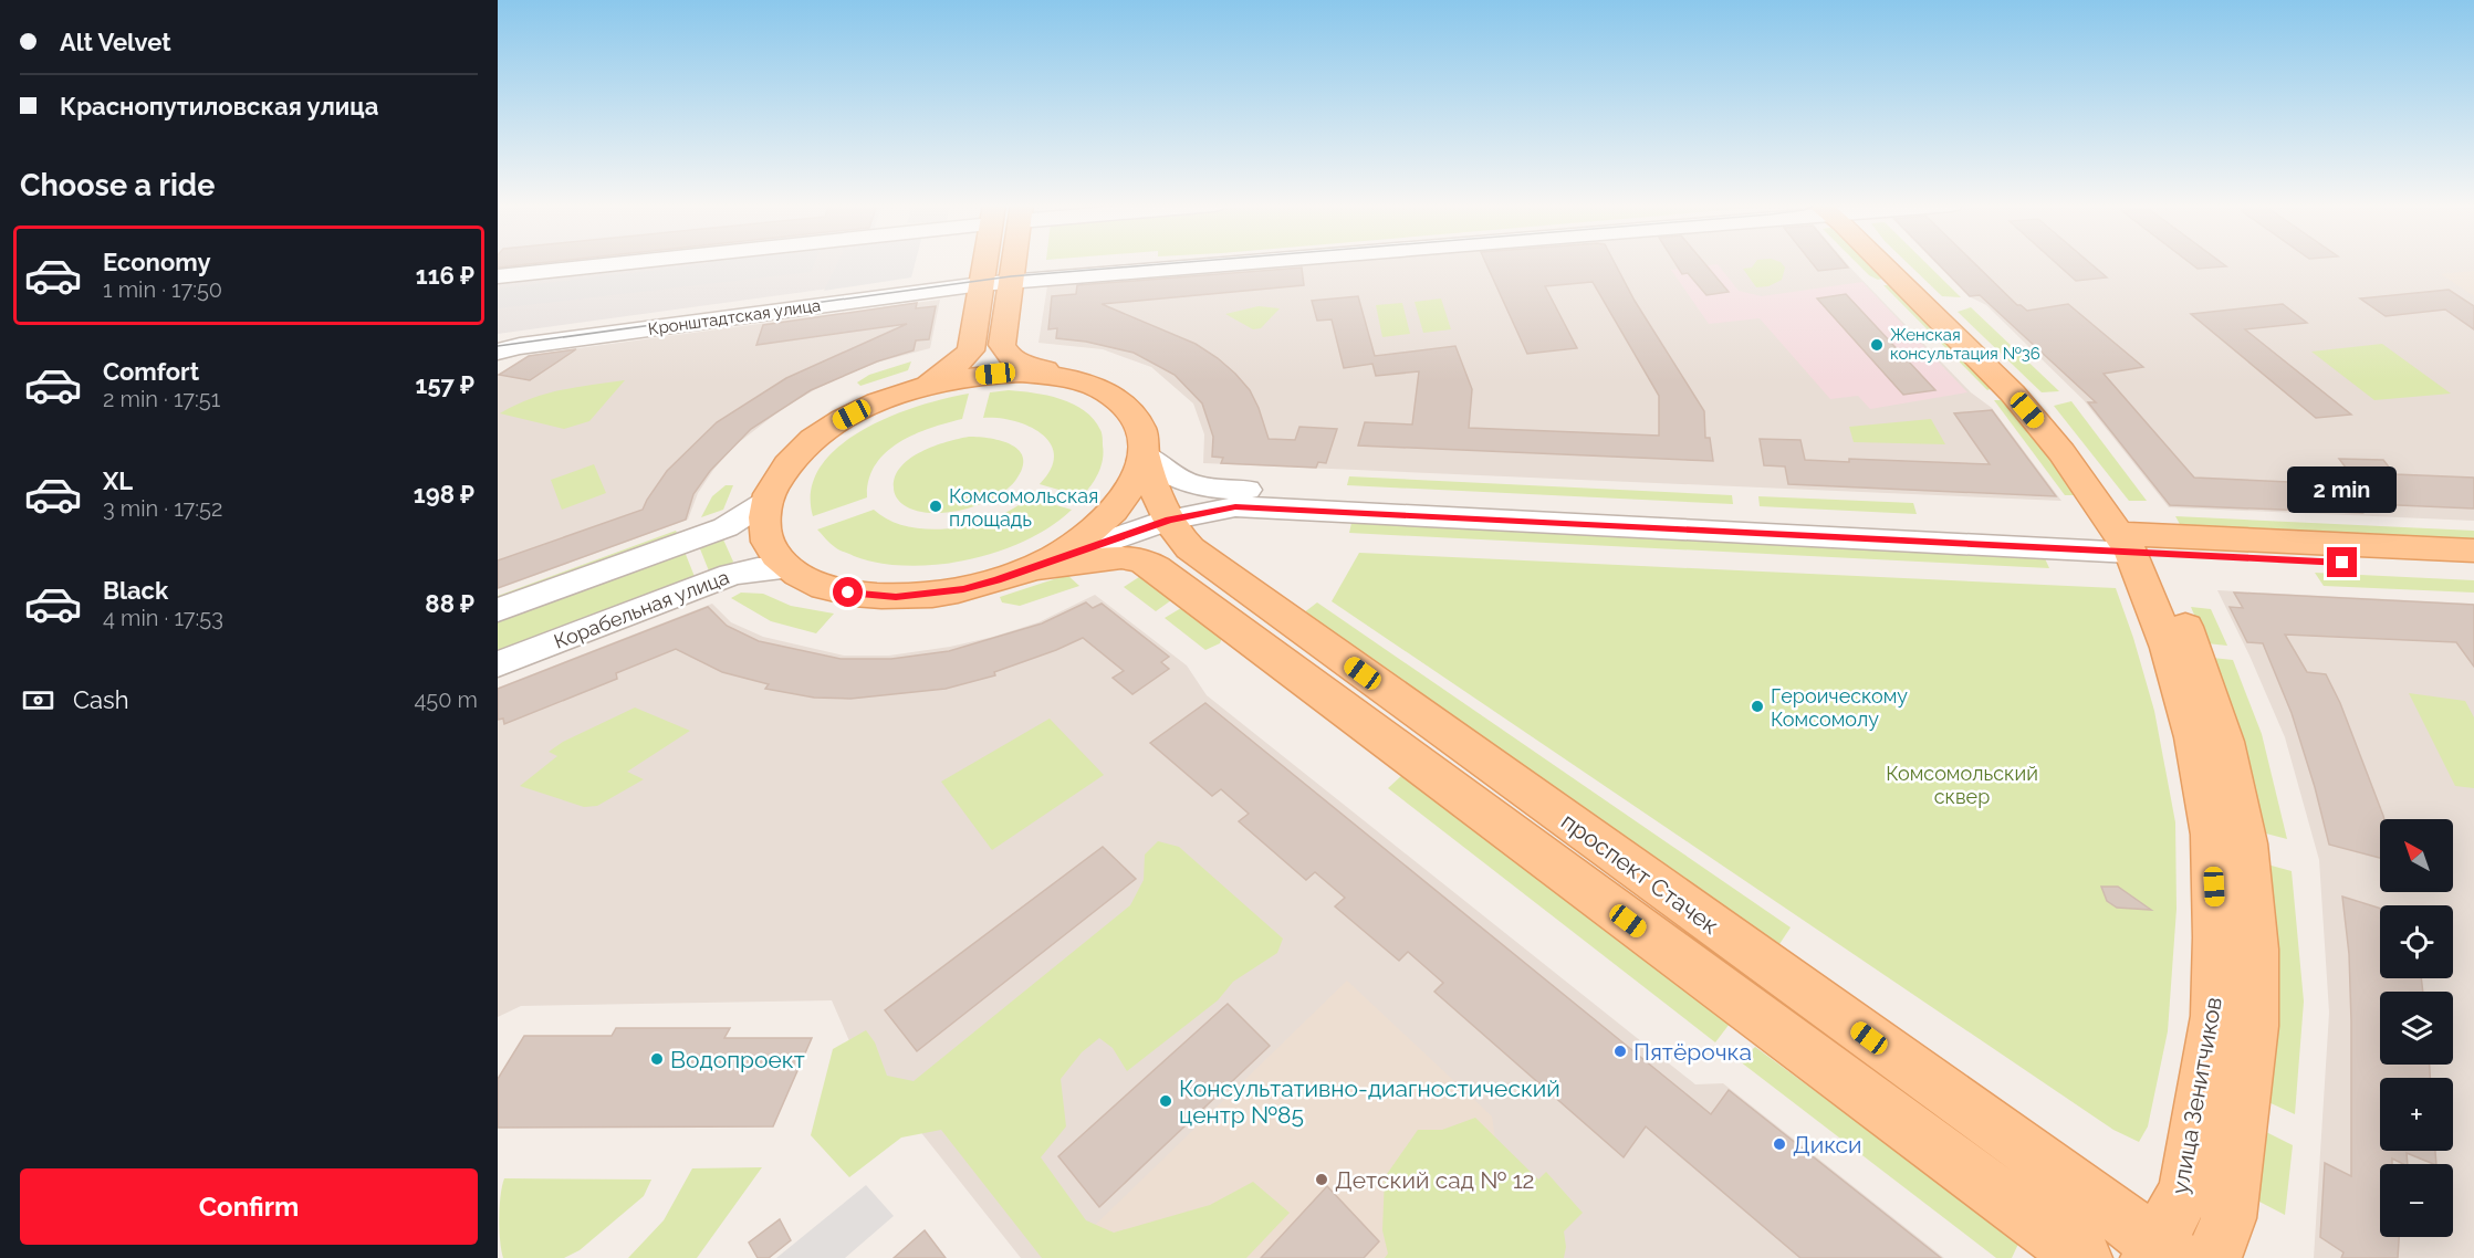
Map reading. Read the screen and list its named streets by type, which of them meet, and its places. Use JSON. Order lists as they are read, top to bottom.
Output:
{
  "streets": {
    "main road": ["проспект Стачек", "улица Зенитчиков"],
    "street": ["Кронштадтская улица", "Корабельная улица"]
  },
  "crossings": [
    ["проспект Стачек", "улица Зенитчиков"]
  ],
  "parks": ["Комсомольский сквер"],
  "places": [
    "Женская консультация №36",
    "Комсомольская площадь",
    "Героическому Комсомолу",
    "Пятёрочка",
    "Водопроект",
    "Консультативно-диагностический центр №85",
    "Дикси",
    "Детский сад № 12"
  ],
  "north": "top left",
  "page": {
    "banner": ["Alt Velvet", "Краснопутиловская улица"],
    "heading": "Choose a ride",
    "list": [
      {
        "name": "Economy",
        "note": "1 min · 17:50",
        "value": "116 ₽"
      },
      {
        "name": "Comfort",
        "note": "2 min · 17:51",
        "value": "157 ₽"
      },
      {
        "name": "XL",
        "note": "3 min · 17:52",
        "value": "198 ₽"
      },
      {
        "name": "Black",
        "note": "4 min · 17:53",
        "value": "88 ₽"
      }
    ],
    "bubble": "2 min",
    "pay": ["Cash", "450 m"],
    "map_buttons": ["+", "−"],
    "buttons": "Confirm"
  }
}
